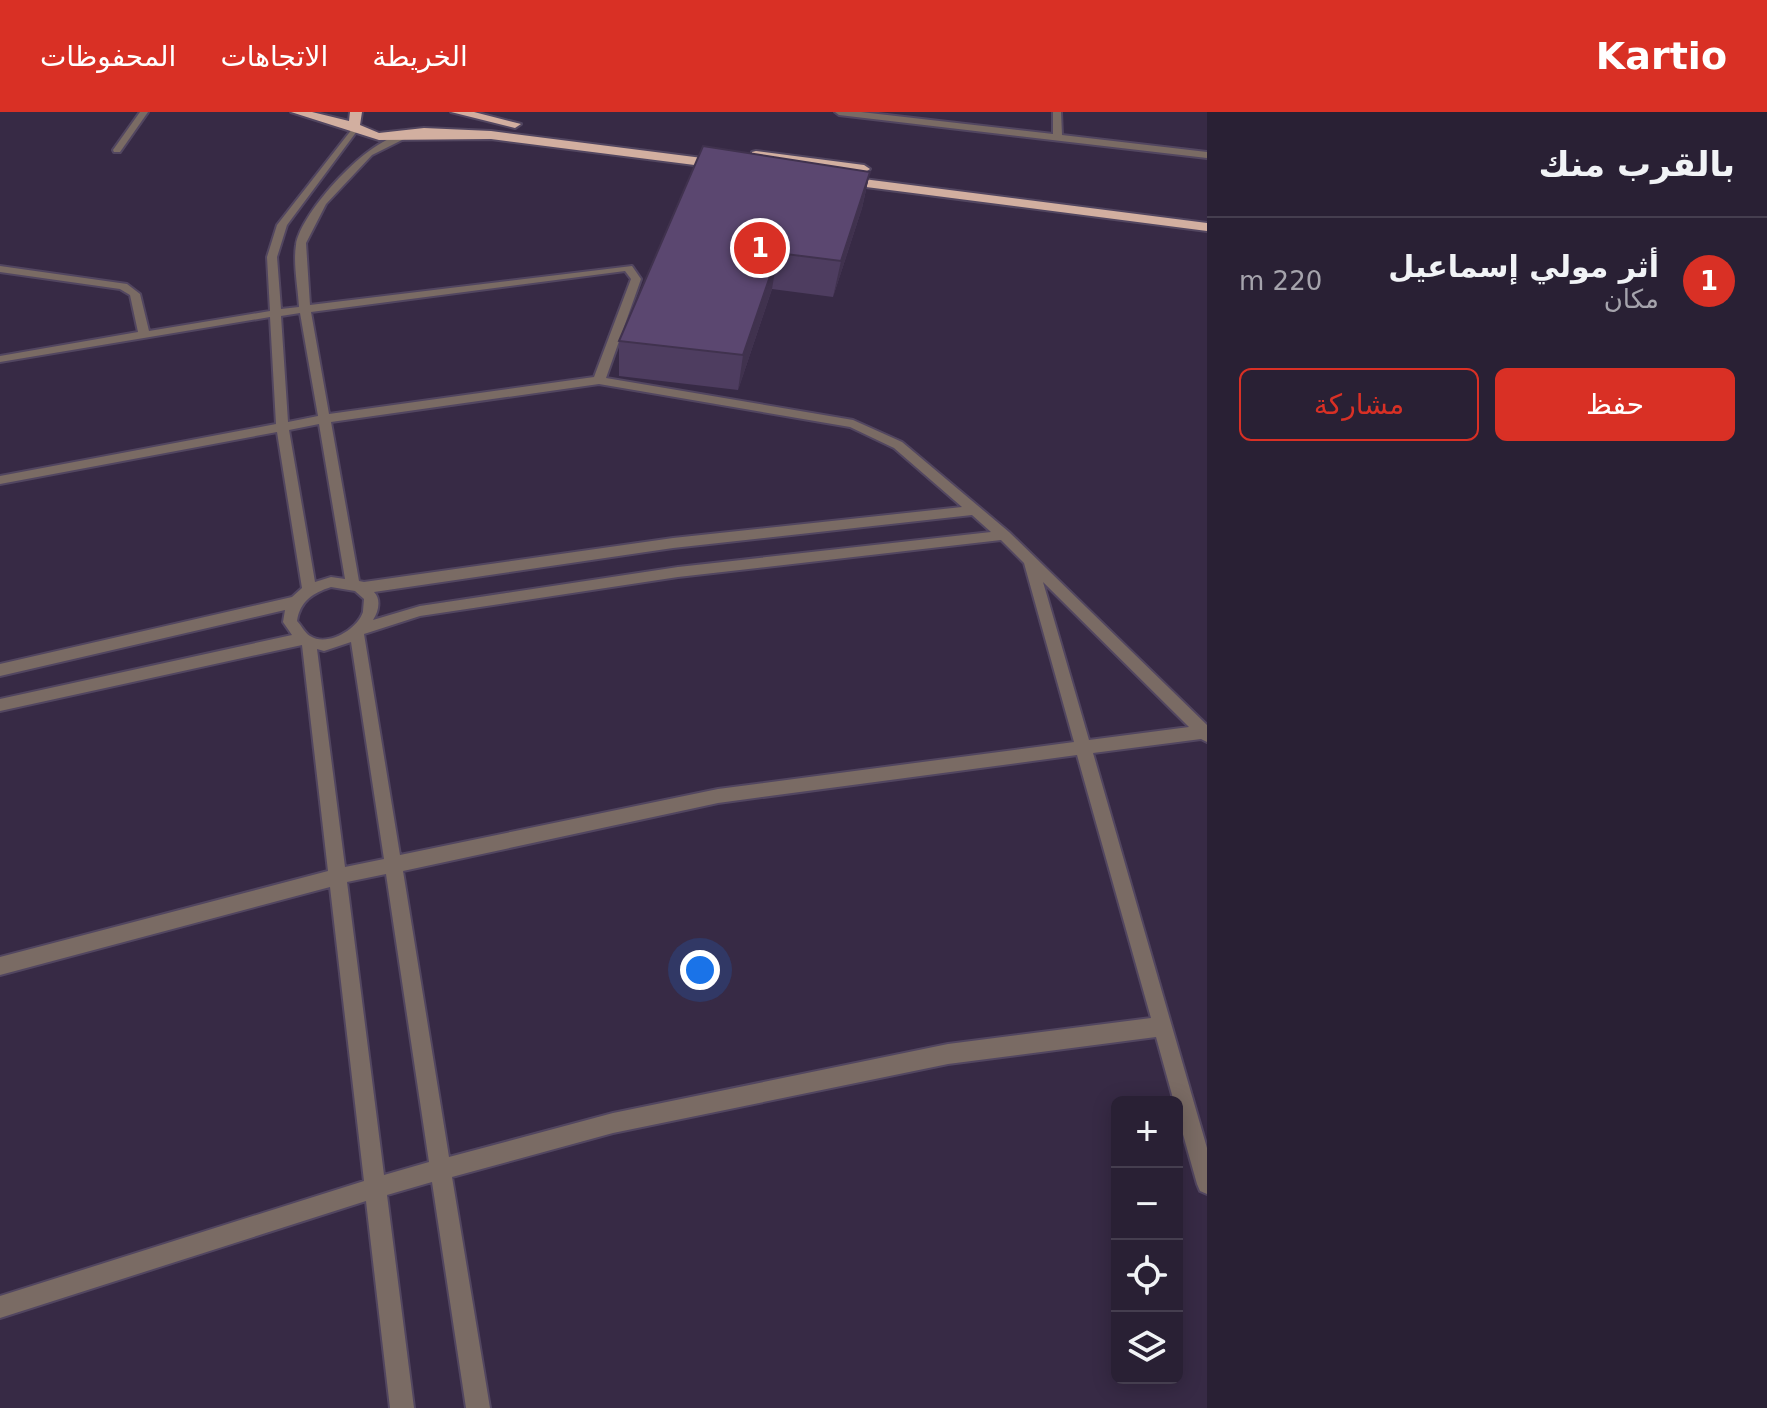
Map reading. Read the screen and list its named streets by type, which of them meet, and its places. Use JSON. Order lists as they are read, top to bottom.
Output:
{
  "page": {
    "header": "Kartio",
    "nav": ["الخريطة", "الاتجاهات", "المحفوظات"],
    "heading": "بالقرب منك",
    "list": [
      {
        "mark": "1",
        "name": "أثر مولي إسماعيل",
        "note": "مكان",
        "value": "220 m"
      }
    ],
    "pins": "1",
    "buttons": ["حفظ", "مشاركة"],
    "map_buttons": ["+", "−"]
  }
}
